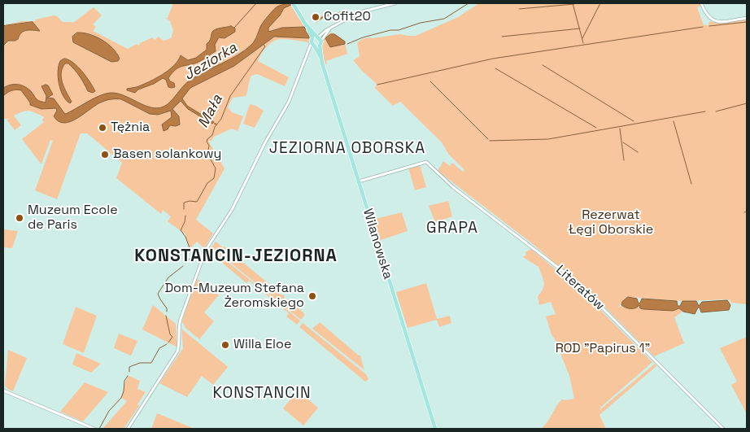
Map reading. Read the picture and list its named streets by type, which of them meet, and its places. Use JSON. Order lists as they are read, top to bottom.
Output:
{
  "streets": {
    "main road": ["Wilanowska"],
    "street": ["Literatów"]
  },
  "crossings": [
    ["Wilanowska", "Literatów"]
  ],
  "districts": [
    "JEZIORNA OBORSKA",
    "GRAPA",
    "KONSTANCIN-JEZIORNA",
    "KONSTANCIN"
  ],
  "water": ["Jeziorka", "Mała"],
  "parks": ["Rezerwat Łęgi Oborskie", "ROD \"Papirus 1\""],
  "places": [
    "Cofit20",
    "Tężnia",
    "Basen solankowy",
    "Muzeum Ecole de Paris",
    "Dom-Muzeum Stefana Żeromskiego",
    "Willa Eloe"
  ]
}
